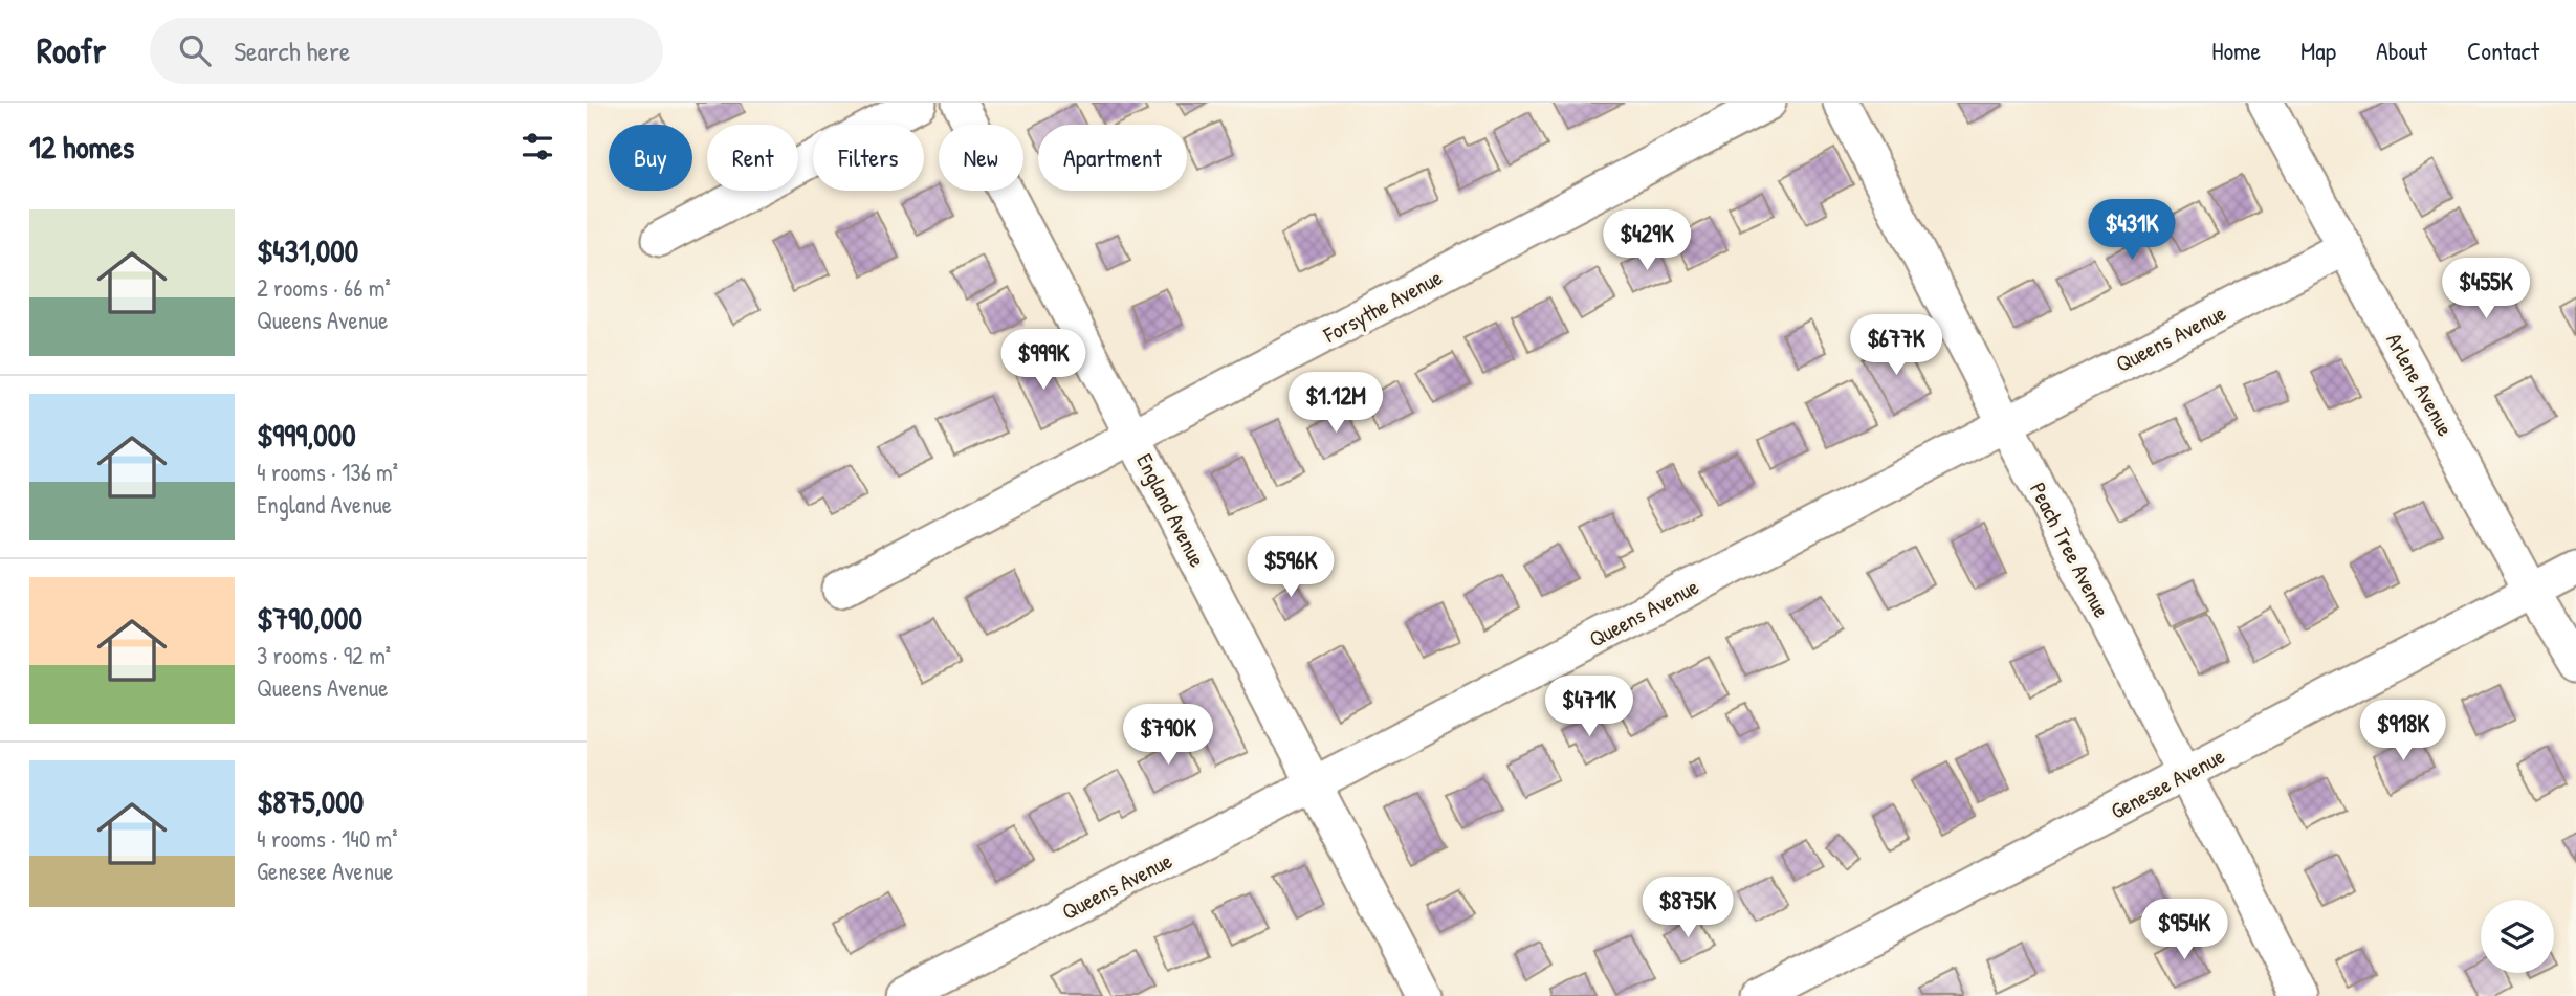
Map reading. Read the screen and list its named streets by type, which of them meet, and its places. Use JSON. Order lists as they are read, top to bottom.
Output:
{
  "streets": {
    "street": [
      "Forsythe Avenue",
      "Queens Avenue",
      "Arlene Avenue",
      "England Avenue",
      "Peach Tree Avenue",
      "Genesee Avenue"
    ]
  },
  "crossings": [
    ["Forsythe Avenue", "England Avenue"],
    ["Queens Avenue", "Arlene Avenue"],
    ["Queens Avenue", "England Avenue"],
    ["Queens Avenue", "Peach Tree Avenue"],
    ["Arlene Avenue", "Genesee Avenue"],
    ["Peach Tree Avenue", "Genesee Avenue"]
  ],
  "page": {
    "header": "Roofr",
    "search": "Search here",
    "nav": [
      "Home",
      "Map",
      "About",
      "Contact"
    ],
    "heading": "12 homes",
    "chip": [
      "Buy",
      "Rent",
      "Filters",
      "New",
      "Apartment"
    ],
    "list": [
      {
        "name": "$431,000",
        "note": "2 rooms · 66 m² · Queens Avenue"
      },
      {
        "name": "$999,000",
        "note": "4 rooms · 136 m² · England Avenue"
      },
      {
        "name": "$790,000",
        "note": "3 rooms · 92 m² · Queens Avenue"
      },
      {
        "name": "$875,000",
        "note": "4 rooms · 140 m² · Genesee Avenue"
      }
    ],
    "price": [
      "$431K",
      "$429K",
      "$455K",
      "$677K",
      "$999K",
      "$1.12M",
      "$596K",
      "$471K",
      "$918K",
      "$790K",
      "$875K",
      "$954K"
    ]
  }
}
